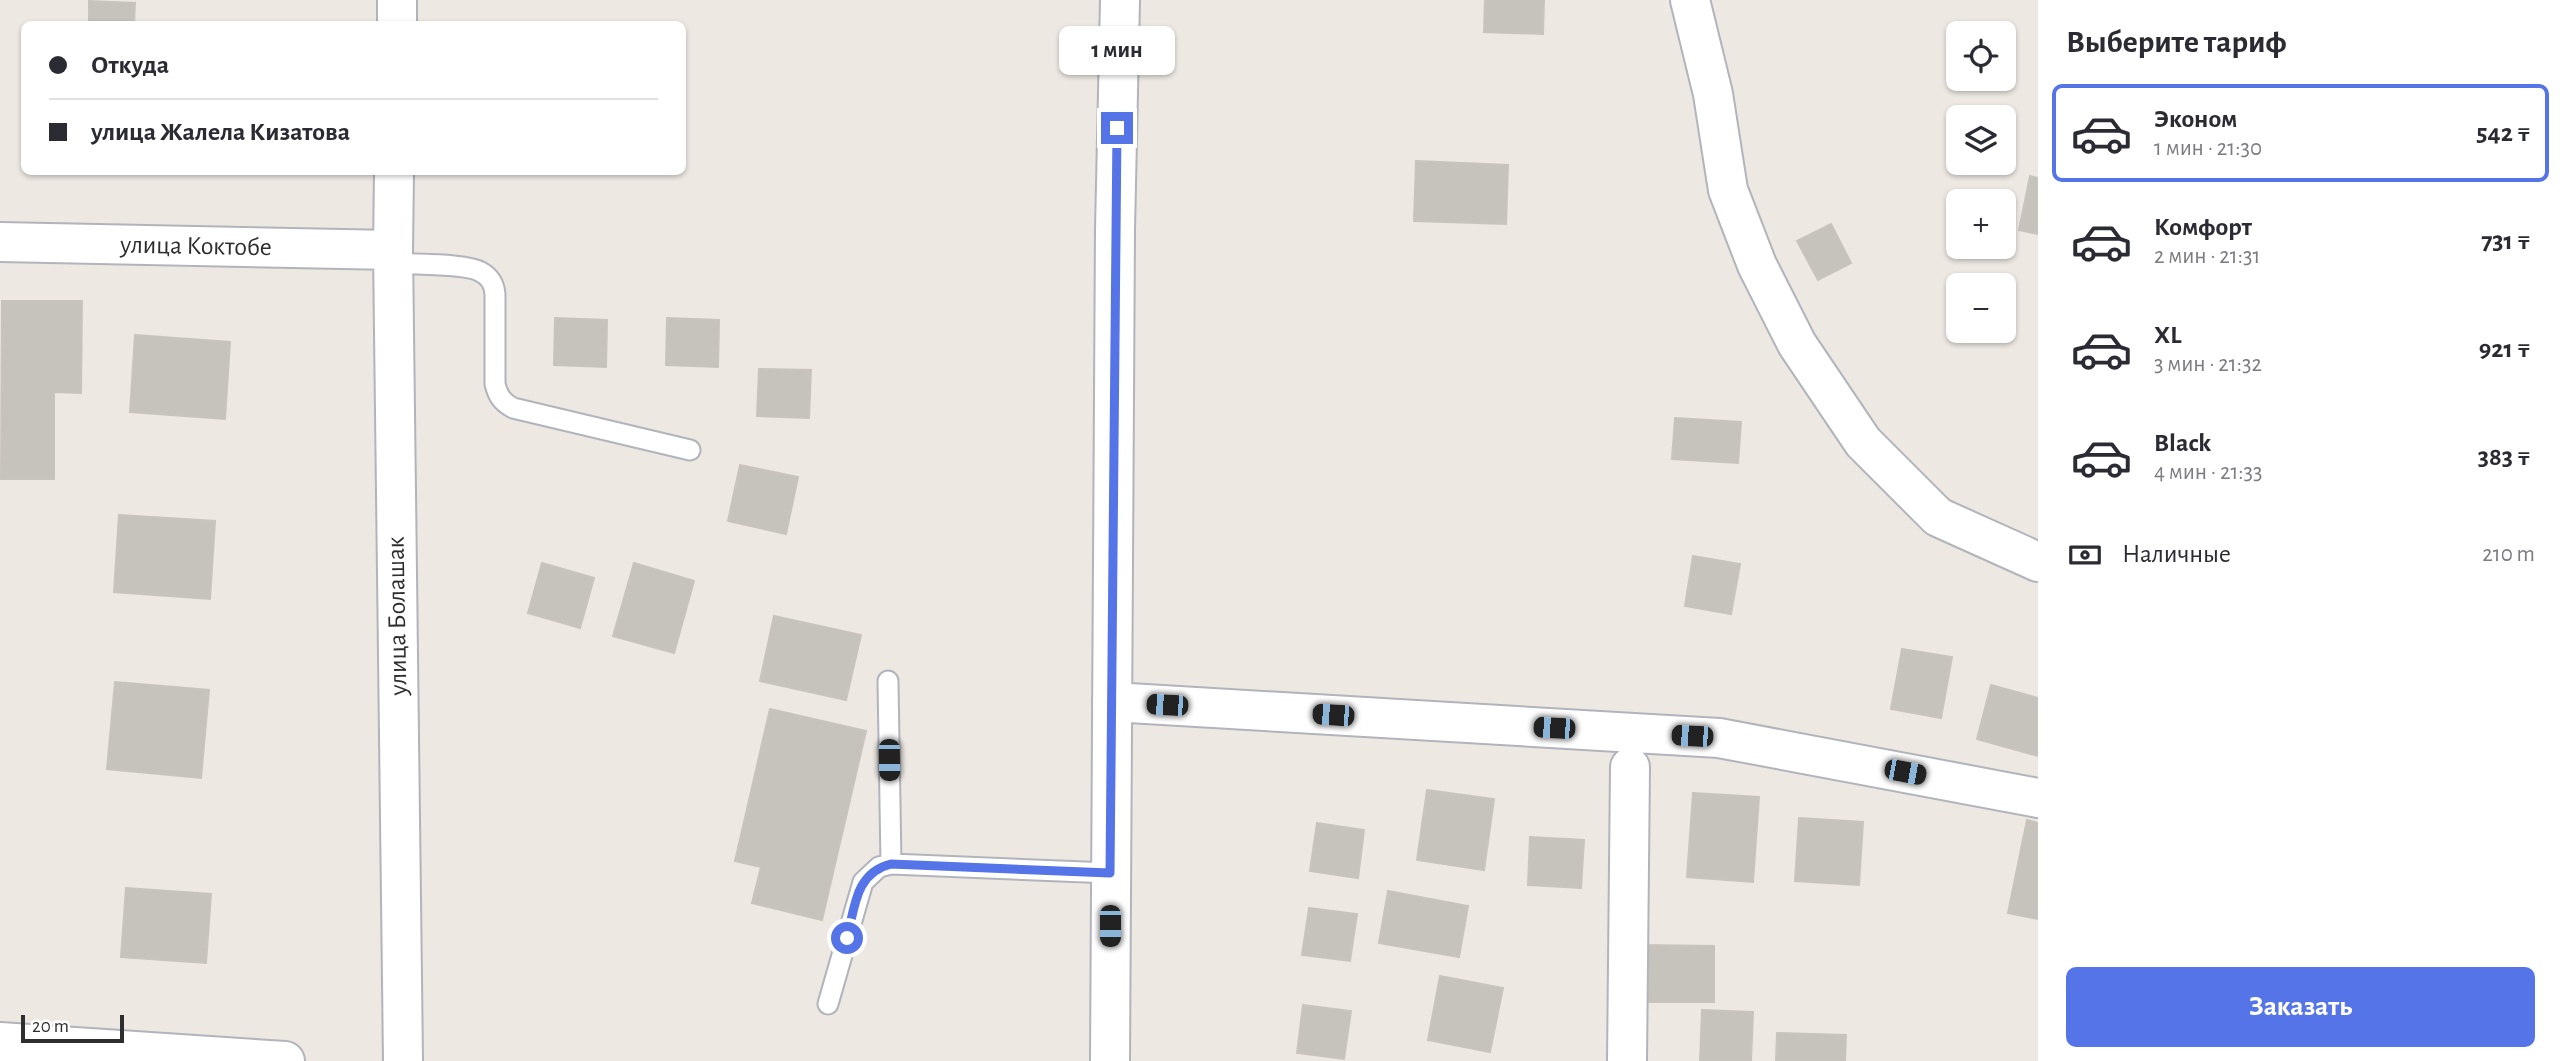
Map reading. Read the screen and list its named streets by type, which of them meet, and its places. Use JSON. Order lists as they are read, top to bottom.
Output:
{
  "streets": {
    "street": ["улица Коктобе", "улица Болашак"]
  },
  "crossings": [
    ["улица Коктобе", "улица Болашак"]
  ],
  "scale_bar": "20 m",
  "page": {
    "heading": "Выберите тариф",
    "map_buttons": ["+", "−"],
    "banner": ["Откуда", "улица Жалела Кизатова"],
    "bubble": "1 мин",
    "list": [
      {
        "name": "Эконом",
        "note": "1 мин · 21:30",
        "value": "542 ₸"
      },
      {
        "name": "Комфорт",
        "note": "2 мин · 21:31",
        "value": "731 ₸"
      },
      {
        "name": "XL",
        "note": "3 мин · 21:32",
        "value": "921 ₸"
      },
      {
        "name": "Black",
        "note": "4 мин · 21:33",
        "value": "383 ₸"
      }
    ],
    "pay": ["Наличные", "210 m"],
    "buttons": "Заказать",
    "scale": "20 m"
  }
}
